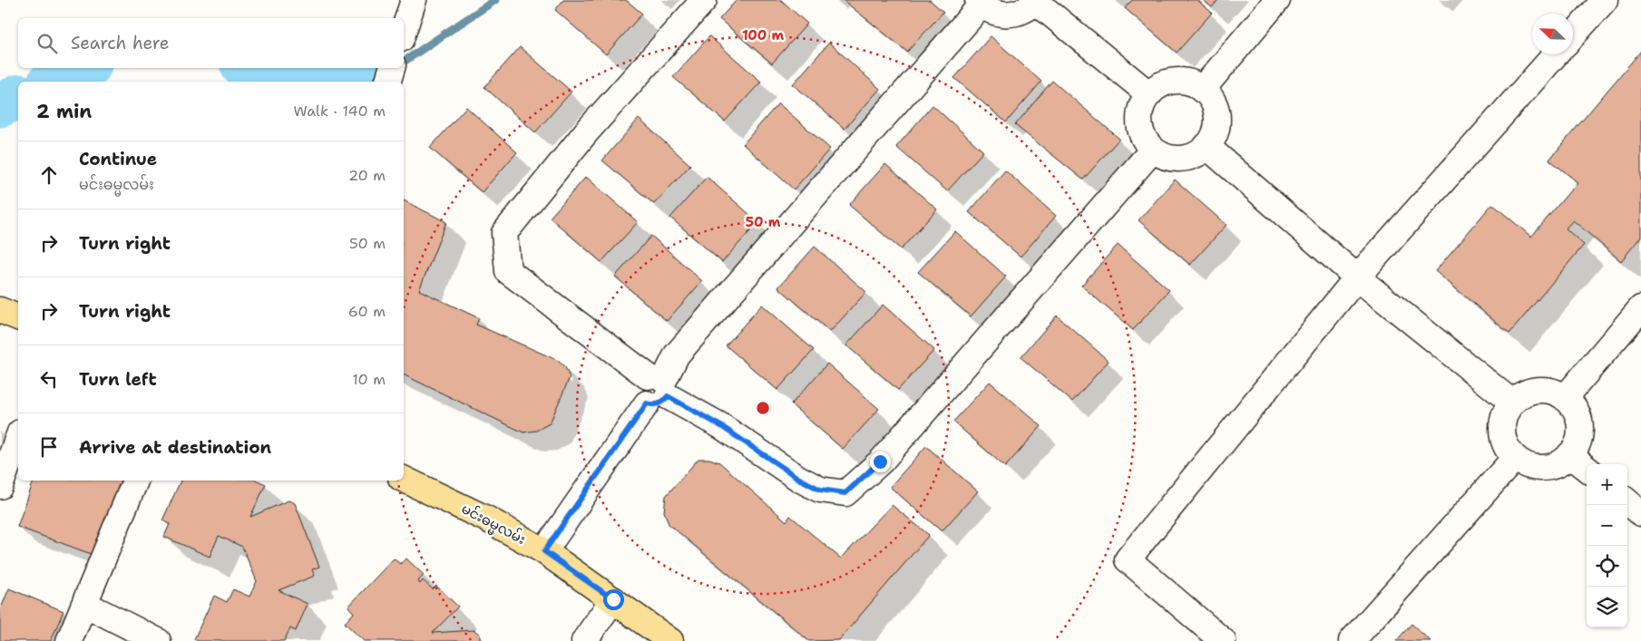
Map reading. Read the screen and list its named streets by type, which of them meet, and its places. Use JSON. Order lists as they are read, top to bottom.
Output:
{
  "streets": {
    "main road": ["မင်းဓမ္မလမ်း"]
  },
  "north": "top left",
  "page": {
    "search": "Search here",
    "heading": ["2 min", "Walk · 140 m"],
    "list": [
      ["Continue", "မင်းဓမ္မလမ်း", "20 m"],
      ["Turn right", "50 m"],
      ["Turn right", "60 m"],
      ["Turn left", "10 m"],
      "Arrive at destination"
    ],
    "map_buttons": ["+", "−"]
  },
  "rings": ["100 m", "50 m"]
}
